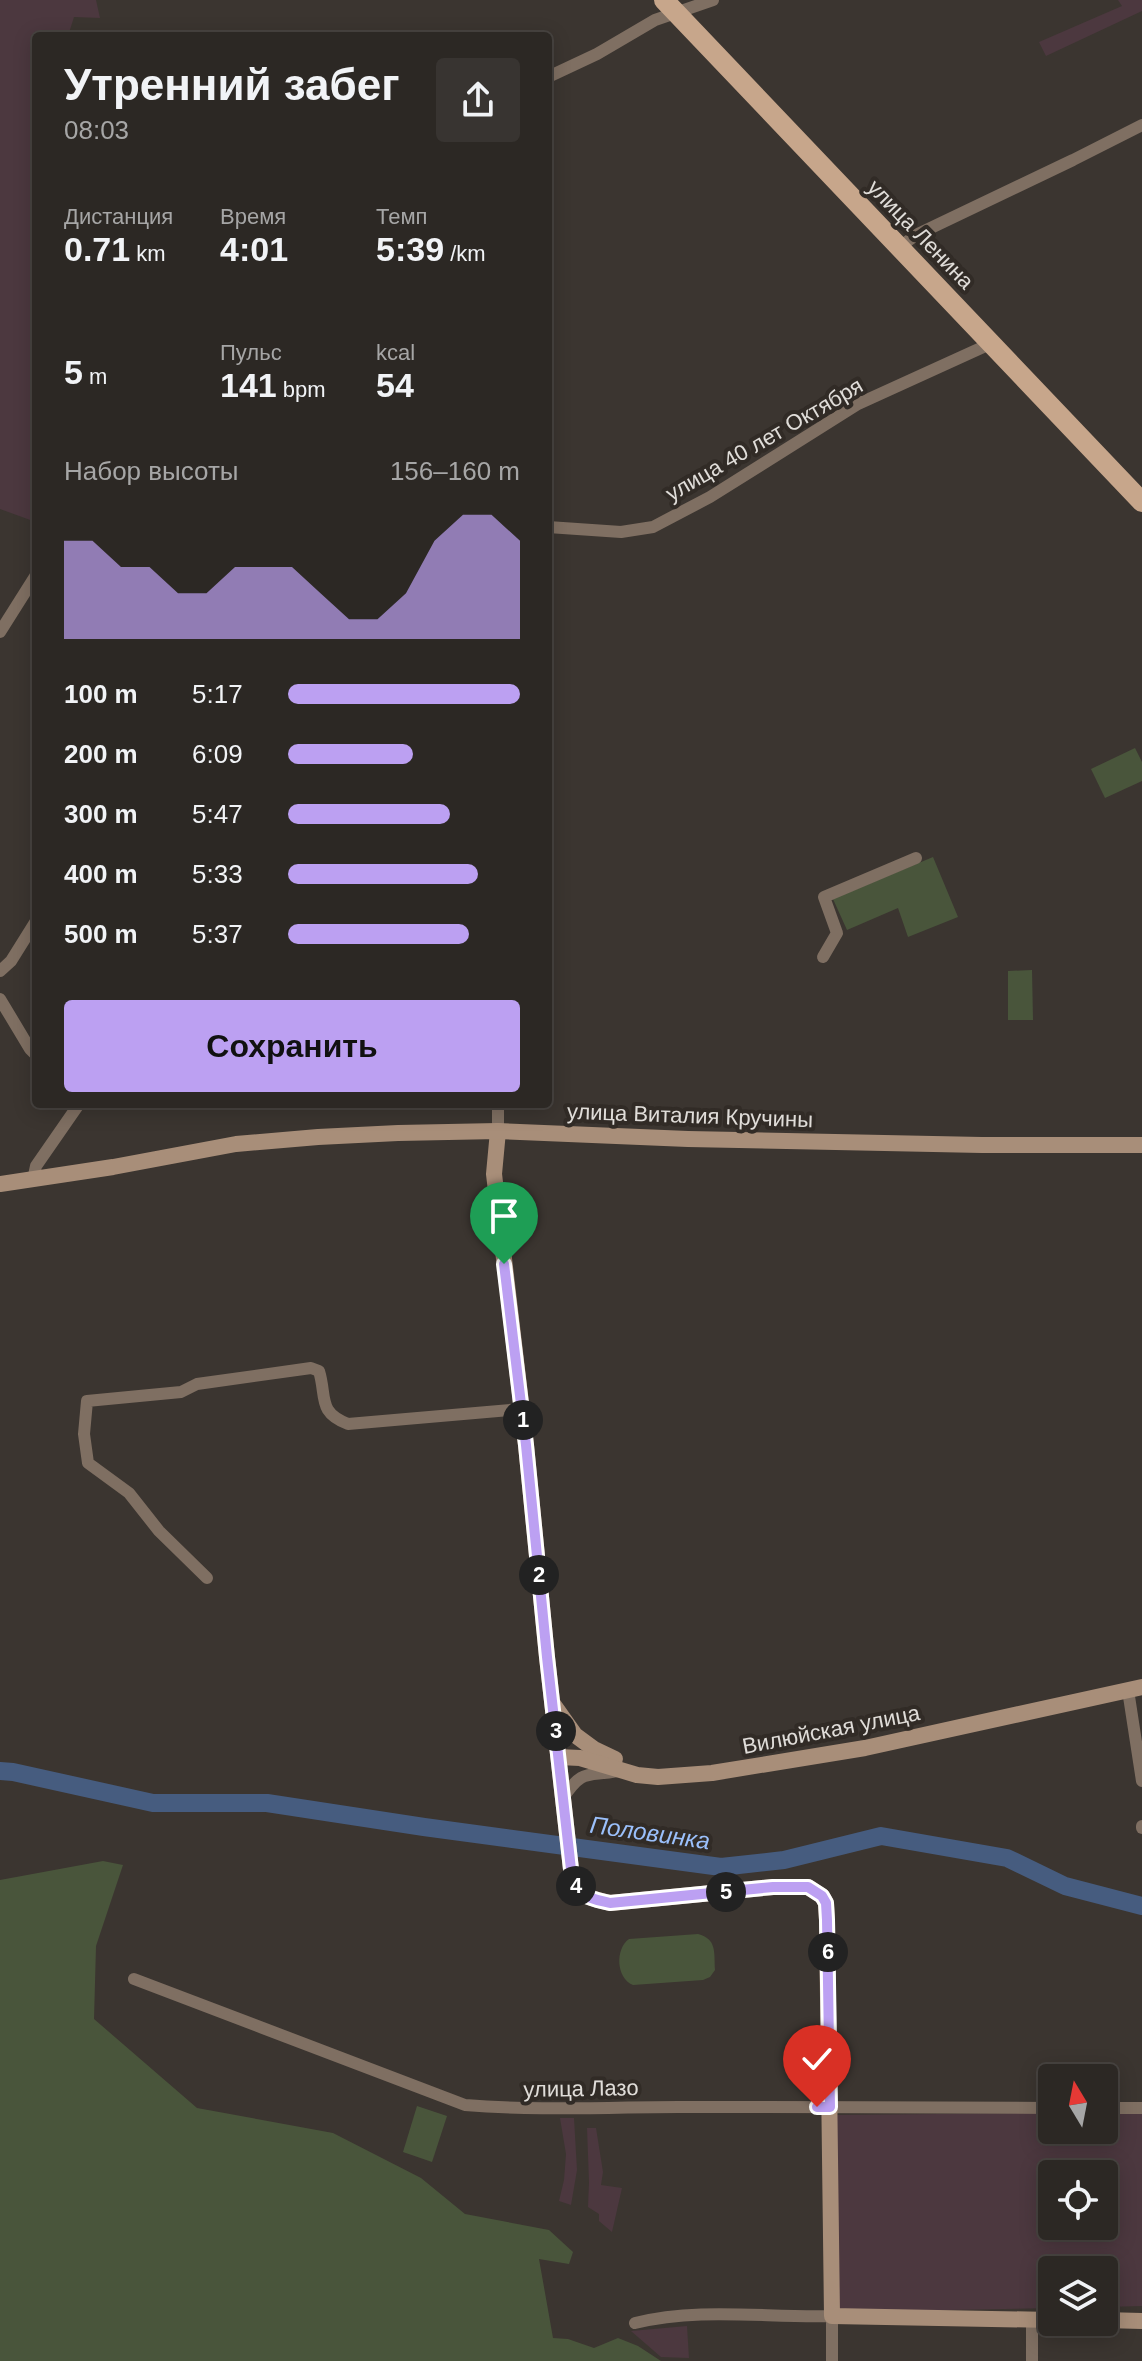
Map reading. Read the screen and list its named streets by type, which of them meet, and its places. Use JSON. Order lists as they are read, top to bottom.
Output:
{
  "streets": {
    "main road": ["улица Ленина"],
    "street": [
      "улица 40 лет Октября",
      "улица Виталия Кручины",
      "Вилюйская улица",
      "улица Лазо"
    ]
  },
  "crossings": [
    ["улица Ленина", "улица 40 лет Октября"]
  ],
  "water": ["Половинка"],
  "north": "top",
  "page": {
    "heading": ["Утренний забег", "08:03"],
    "stats": [
      ["Дистанция", "0.71 km"],
      ["Время", "4:01"],
      ["Темп", "5:39 /km"],
      ["5 m"],
      ["Пульс", "141 bpm"],
      ["kcal", "54"]
    ],
    "chart": ["Набор высоты", "156–160 m"],
    "list": [
      {
        "name": "100 m",
        "note": "5:17"
      },
      {
        "name": "200 m",
        "note": "6:09"
      },
      {
        "name": "300 m",
        "note": "5:47"
      },
      {
        "name": "400 m",
        "note": "5:33"
      },
      {
        "name": "500 m",
        "note": "5:37"
      }
    ],
    "buttons": "Сохранить",
    "pins": [
      "1",
      "2",
      "3",
      "4",
      "5",
      "6"
    ]
  }
}
